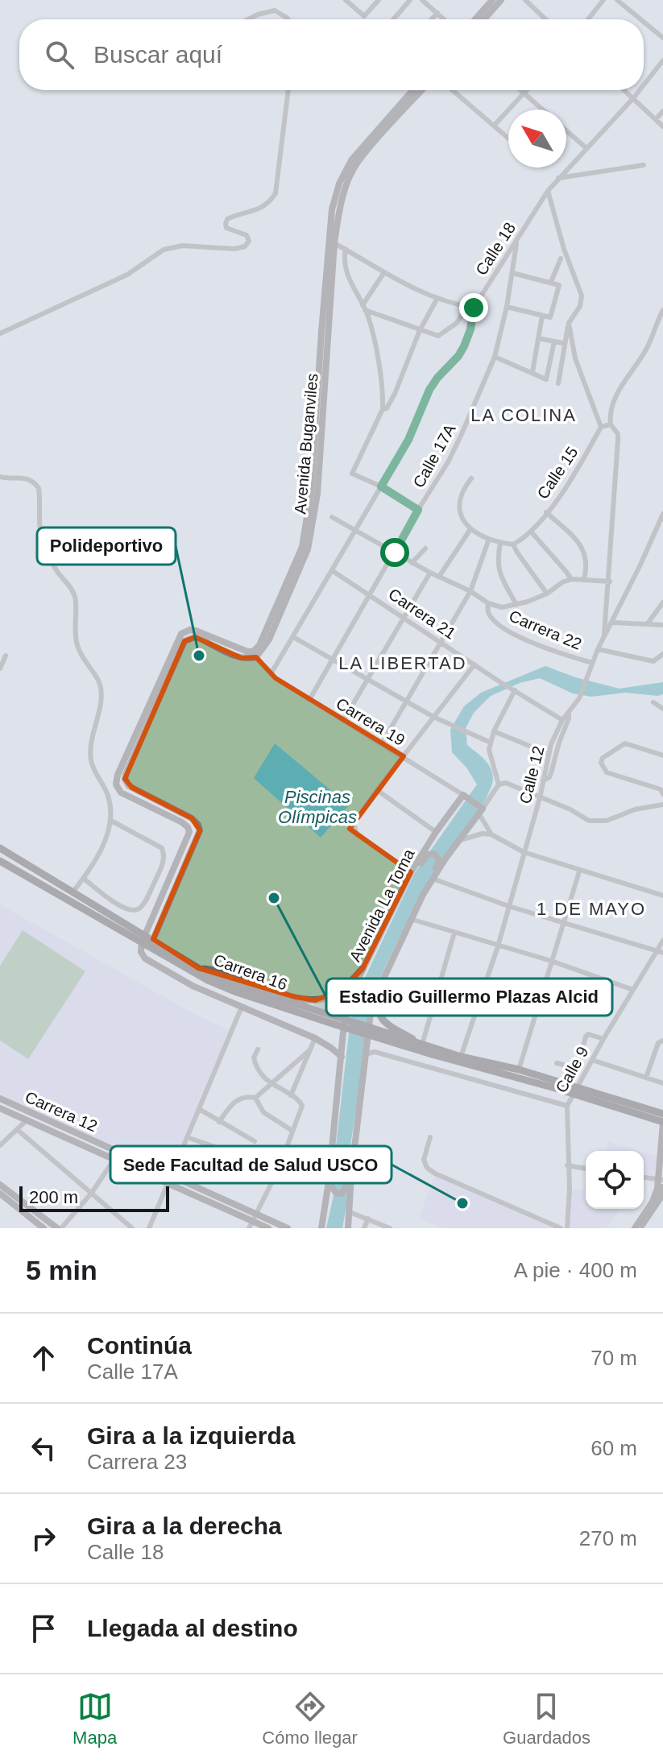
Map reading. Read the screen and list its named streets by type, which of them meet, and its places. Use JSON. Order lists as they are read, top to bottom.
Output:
{
  "streets": {
    "main road": [
      "Avenida Buganviles",
      "Carrera 19",
      "Avenida La Toma",
      "Carrera 16",
      "Carrera 12"
    ],
    "street": [
      "Calle 18",
      "Calle 17A",
      "Calle 15",
      "Carrera 21",
      "Carrera 22",
      "Calle 12",
      "Calle 9"
    ]
  },
  "crossings": [
    ["Calle 18", "Calle 17A"],
    ["Calle 18", "Carrera 21"],
    ["Calle 18", "Carrera 22"],
    ["Calle 18", "Carrera 19"],
    ["Avenida Buganviles", "Carrera 19"],
    ["Calle 17A", "Carrera 21"],
    ["Calle 17A", "Carrera 22"],
    ["Calle 17A", "Carrera 19"],
    ["Carrera 21", "Calle 12"],
    ["Carrera 22", "Calle 12"],
    ["Carrera 19", "Avenida La Toma"],
    ["Calle 12", "Carrera 16"],
    ["Carrera 16", "Calle 9"]
  ],
  "districts": ["LA COLINA", "LA LIBERTAD", "1 DE MAYO"],
  "water": ["Piscinas Olímpicas"],
  "places": ["Polideportivo", "Estadio Guillermo Plazas Alcid", "Sede Facultad de Salud USCO"],
  "scale_bar": "200 m",
  "north": "top left",
  "page": {
    "search": "Buscar aquí",
    "scale": "200 m",
    "heading": ["5 min", "A pie · 400 m"],
    "list": [
      ["Continúa", "Calle 17A", "70 m"],
      ["Gira a la izquierda", "Carrera 23", "60 m"],
      ["Gira a la derecha", "Calle 18", "270 m"],
      "Llegada al destino"
    ],
    "nav": ["Mapa", "Cómo llegar", "Guardados"]
  }
}
